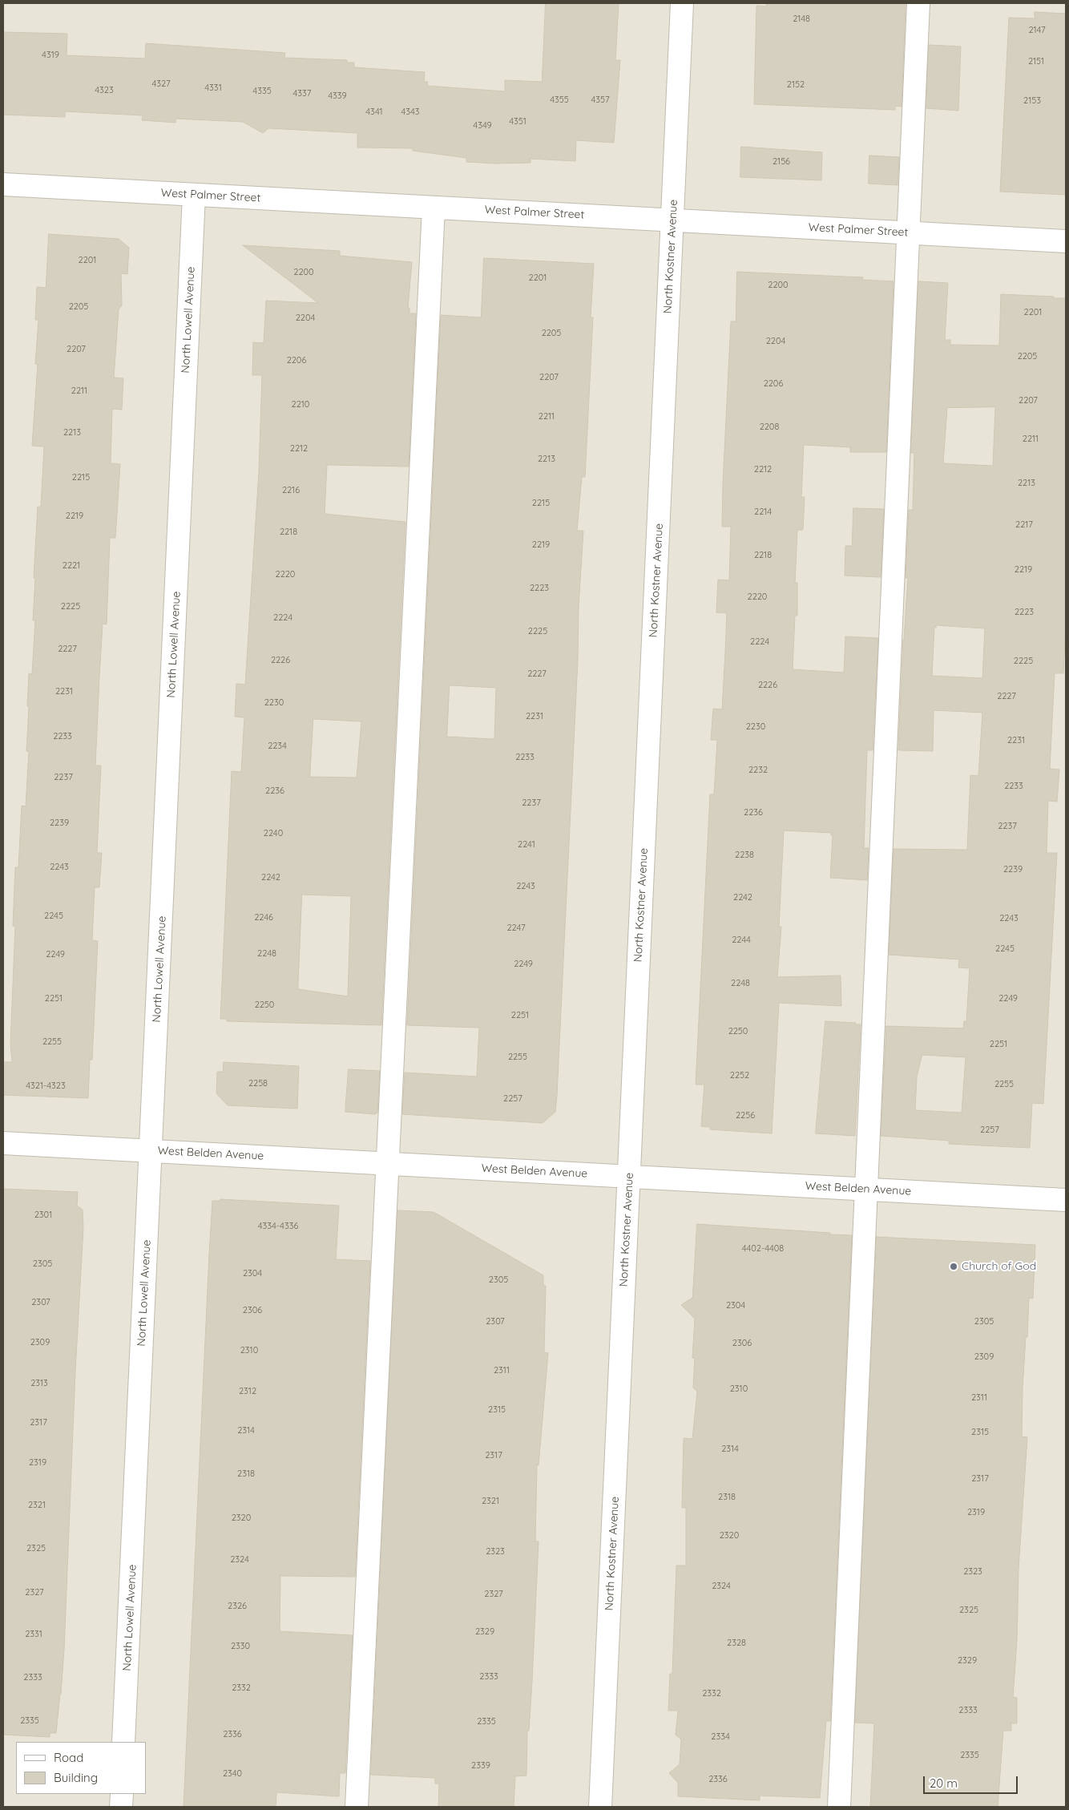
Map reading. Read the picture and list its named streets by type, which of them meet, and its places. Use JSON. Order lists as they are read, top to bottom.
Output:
{
  "streets": {
    "street": [
      "West Palmer Street",
      "North Kostner Avenue",
      "North Lowell Avenue",
      "West Belden Avenue"
    ]
  },
  "crossings": [
    ["West Palmer Street", "North Kostner Avenue"],
    ["West Palmer Street", "North Lowell Avenue"],
    ["North Kostner Avenue", "West Belden Avenue"],
    ["North Lowell Avenue", "West Belden Avenue"]
  ],
  "places": ["Church of God"],
  "house_numbers": [
    "2148",
    "2147",
    "4319",
    "2151",
    "4327",
    "2152",
    "4331",
    "4323",
    "4335",
    "4337",
    "4339",
    "4355",
    "4357",
    "2153",
    "4341",
    "4343",
    "4351",
    "4349",
    "2156",
    "2201",
    "2200",
    "2201",
    "2200",
    "2205",
    "2201",
    "2204",
    "2205",
    "2204",
    "2207",
    "2205",
    "2206",
    "2207",
    "2206",
    "2211",
    "2207",
    "2210",
    "2211",
    "2208",
    "2213",
    "2211",
    "2212",
    "2213",
    "2212",
    "2215",
    "2213",
    "2216",
    "2215",
    "2214",
    "2219",
    "2217",
    "2218",
    "2219",
    "2218",
    "2221",
    "2219",
    "2220",
    "2223",
    "2220",
    "2225",
    "2223",
    "2224",
    "2225",
    "2224",
    "2227",
    "2226",
    "2225",
    "2227",
    "2226",
    "2231",
    "2227",
    "2230",
    "2231",
    "2230",
    "2233",
    "2231",
    "2234",
    "2233",
    "2232",
    "2237",
    "2233",
    "2236",
    "2237",
    "2236",
    "2239",
    "2237",
    "2240",
    "2241",
    "2238",
    "2243",
    "2239",
    "2242",
    "2243",
    "2242",
    "2245",
    "2246",
    "2243",
    "2247",
    "2244",
    "2245",
    "2248",
    "2249",
    "2249",
    "2248",
    "2251",
    "2249",
    "2250",
    "2251",
    "2250",
    "2255",
    "2251",
    "2255",
    "2252",
    "2258",
    "2255",
    "4321-4323",
    "2257",
    "2256",
    "2257",
    "2301",
    "4334-4336",
    "4402-4408",
    "2305",
    "2304",
    "2305",
    "2307",
    "2304",
    "2306",
    "2307",
    "2305",
    "2309",
    "2306",
    "2310",
    "2309",
    "2311",
    "2313",
    "2310",
    "2312",
    "2311",
    "2315",
    "2317",
    "2314",
    "2315",
    "2314",
    "2317",
    "2319",
    "2318",
    "2317",
    "2318",
    "2321",
    "2321",
    "2319",
    "2320",
    "2320",
    "2325",
    "2323",
    "2324",
    "2323",
    "2324",
    "2327",
    "2327",
    "2326",
    "2325",
    "2329",
    "2331",
    "2328",
    "2330",
    "2329",
    "2333",
    "2333",
    "2332",
    "2332",
    "2333",
    "2335",
    "2335",
    "2336",
    "2334",
    "2335",
    "2339",
    "2340",
    "2336"
  ],
  "legend": ["Road", "Building"],
  "scale_bar": "20 m"
}
